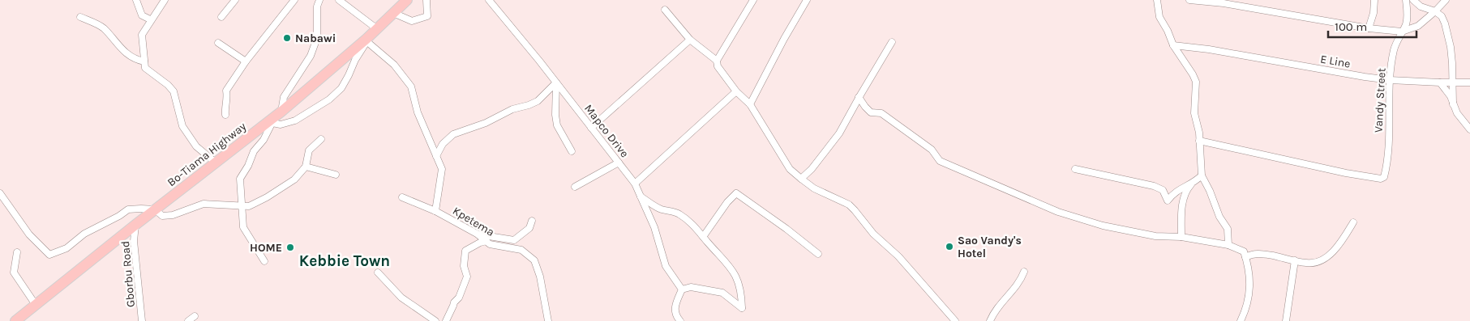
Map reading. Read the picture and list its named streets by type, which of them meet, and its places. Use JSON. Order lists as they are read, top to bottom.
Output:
{
  "streets": {
    "highway": ["Bo-Tiama Highway"],
    "street": [
      "E Line",
      "Vandy Street",
      "Mapco Drive",
      "Kpetema",
      "Gborbu Road"
    ]
  },
  "crossings": [
    ["E Line", "Vandy Street"],
    ["Bo-Tiama Highway", "Gborbu Road"]
  ],
  "districts": ["Kebbie Town"],
  "places": ["Nabawi", "Sao Vandy's Hotel", "HOME"],
  "scale_bar": "100 m"
}
